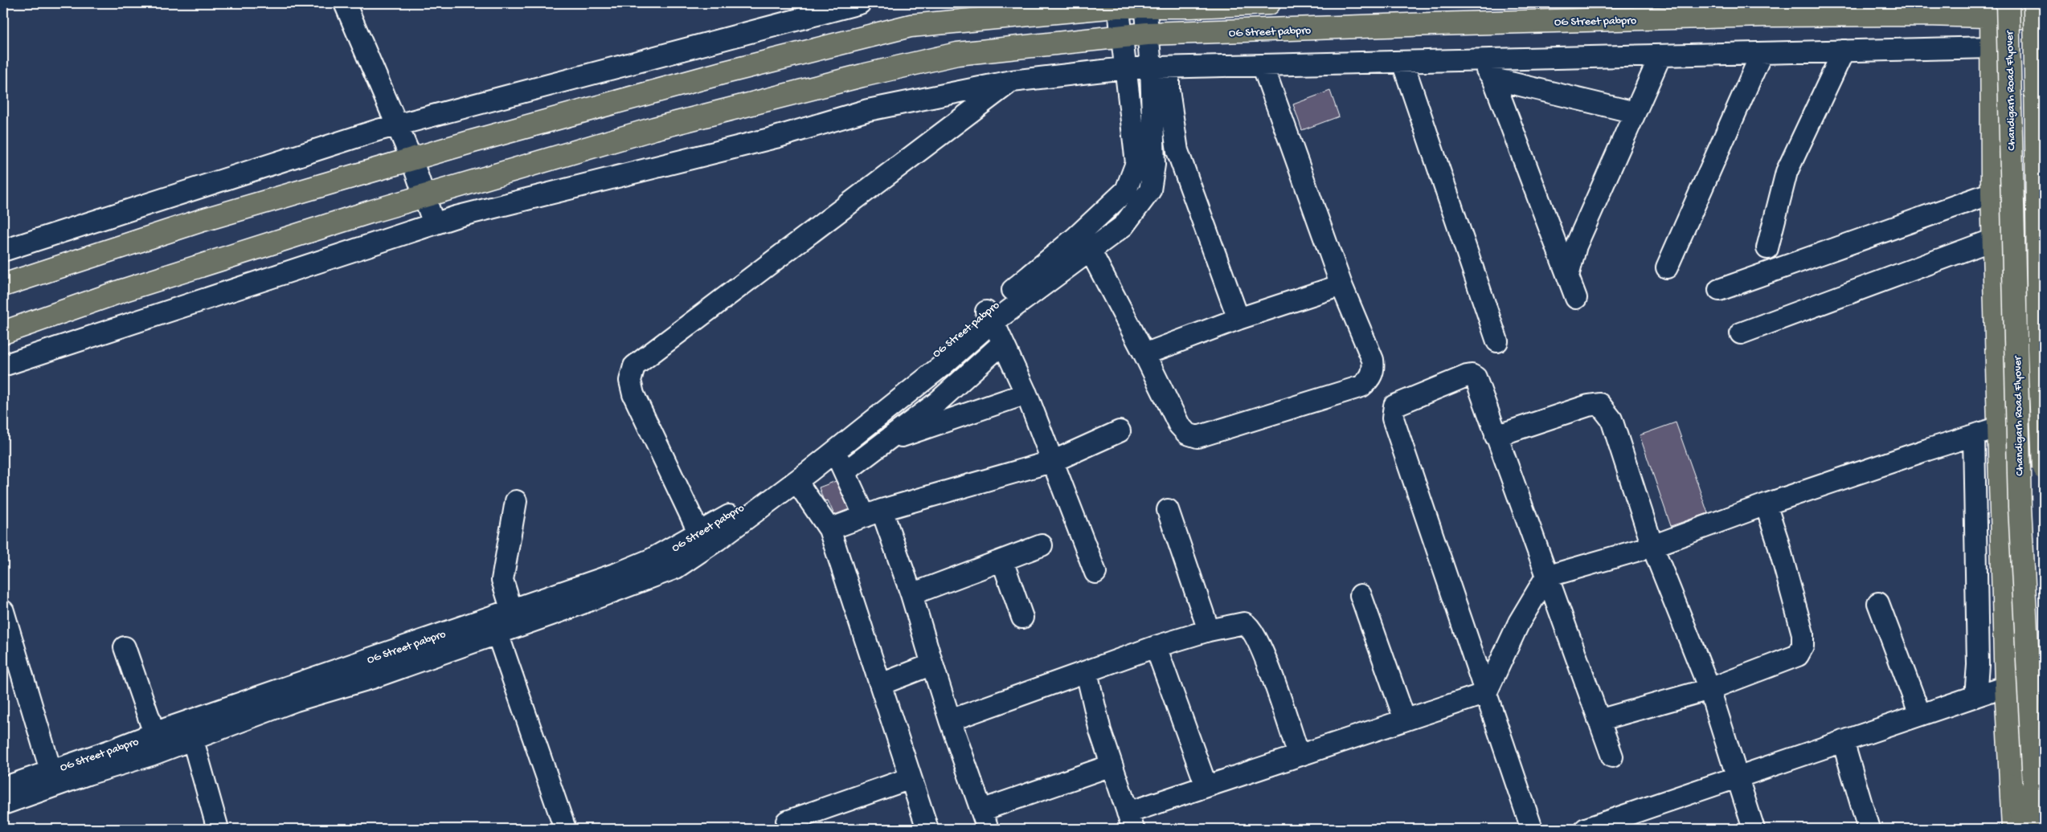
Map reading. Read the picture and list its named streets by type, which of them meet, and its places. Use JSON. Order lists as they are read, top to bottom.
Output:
{
  "streets": {
    "main road": ["OG Street pabpro", "Chandigarh Road Flyover"]
  },
  "crossings": [
    ["OG Street pabpro", "Chandigarh Road Flyover"]
  ]
}
